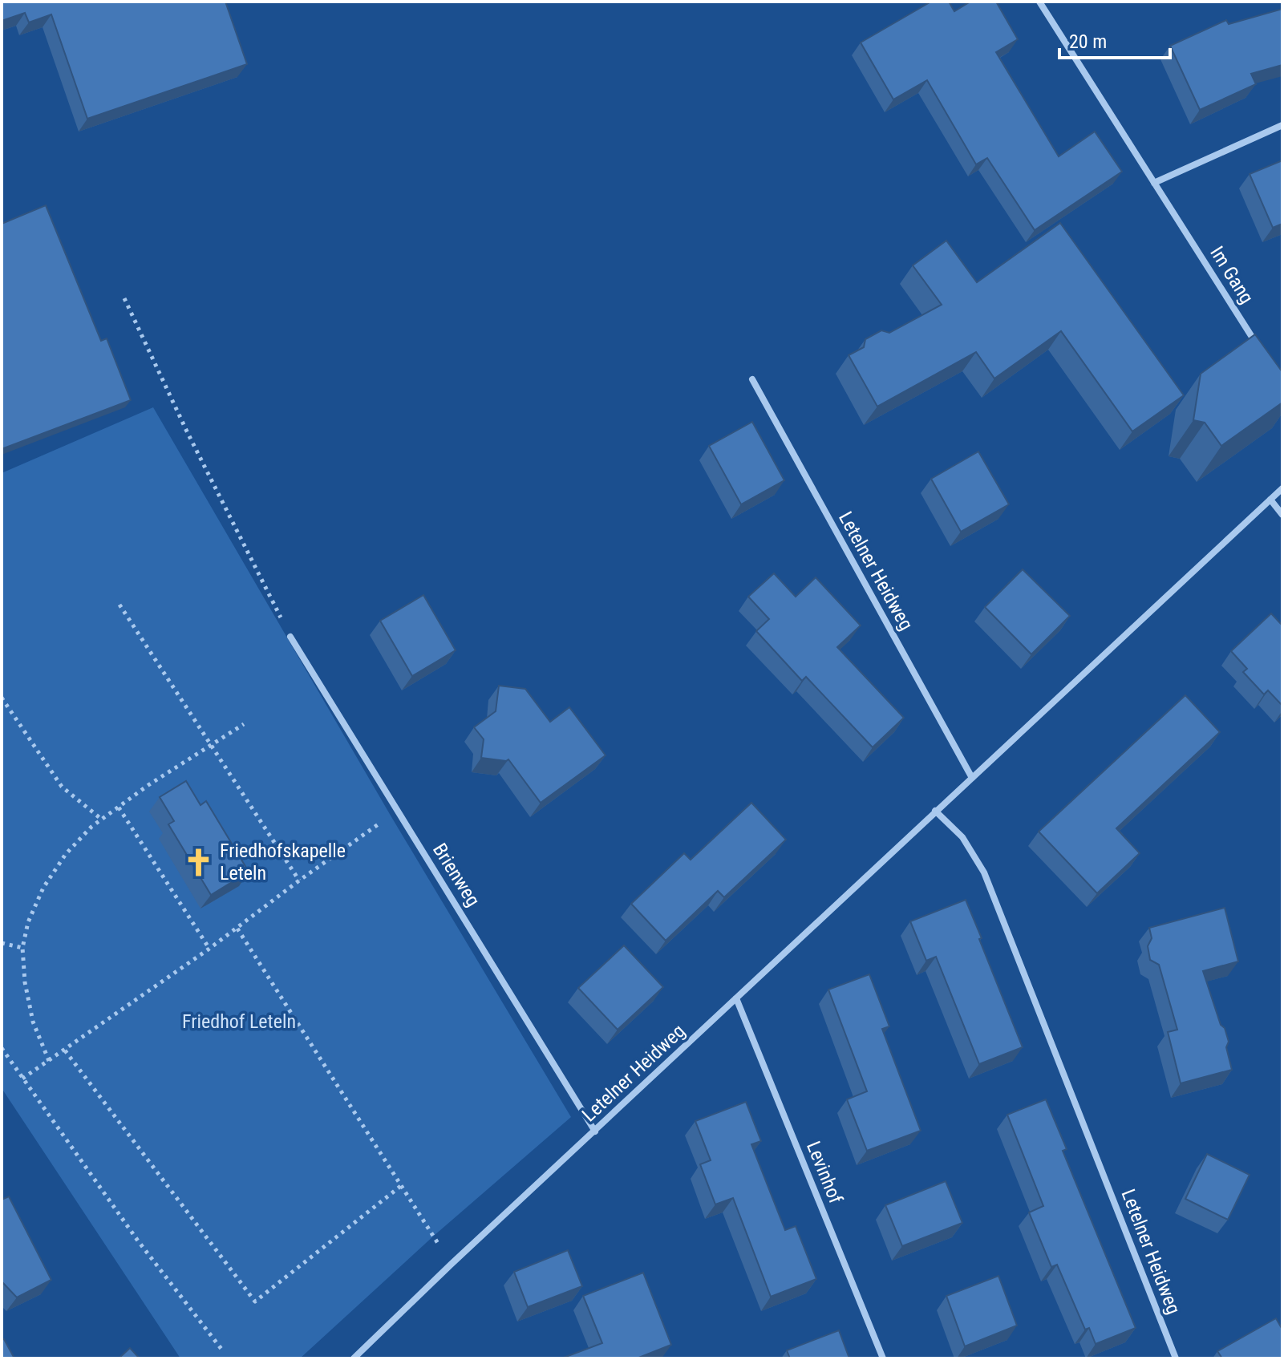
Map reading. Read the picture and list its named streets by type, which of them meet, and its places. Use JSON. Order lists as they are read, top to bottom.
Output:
{
  "streets": {
    "street": [
      "Im Gang",
      "Letelner Heidweg",
      "Brienweg",
      "Levinhof"
    ]
  },
  "crossings": [
    ["Letelner Heidweg", "Brienweg"],
    ["Letelner Heidweg", "Levinhof"]
  ],
  "parks": ["Friedhof Leteln"],
  "places": {
    "church": ["Friedhofskapelle Leteln"]
  },
  "scale_bar": "20 m"
}
